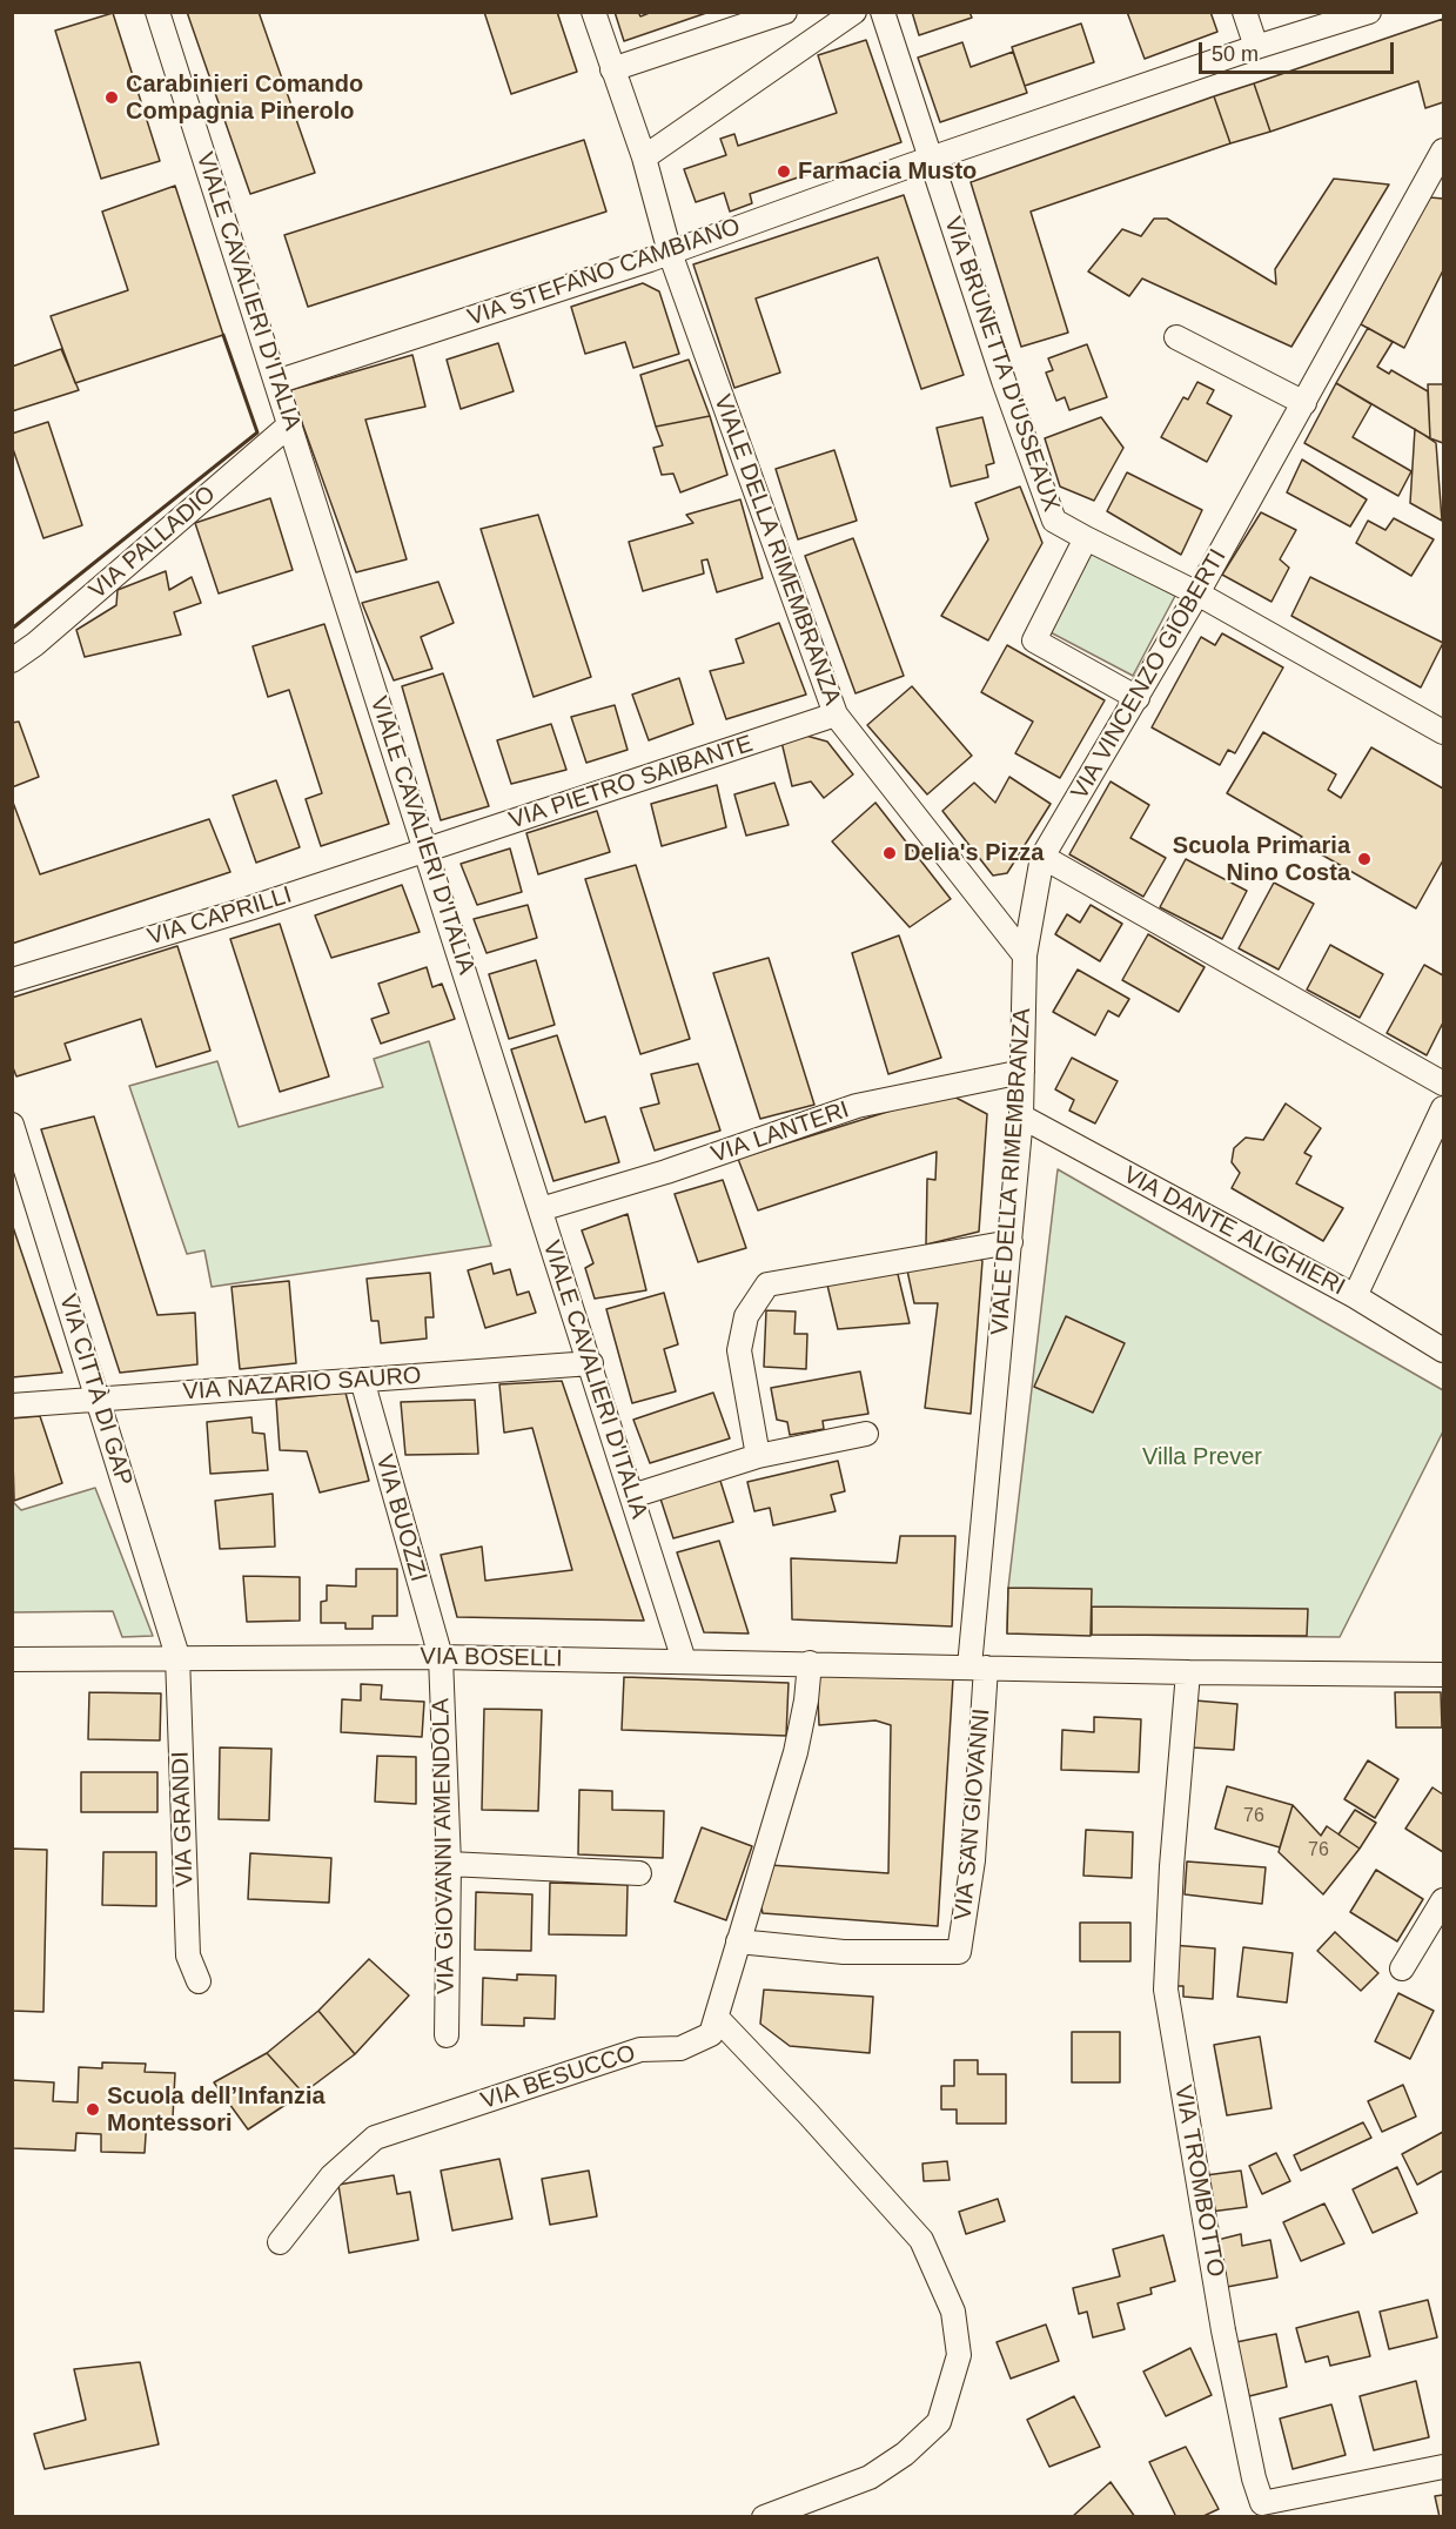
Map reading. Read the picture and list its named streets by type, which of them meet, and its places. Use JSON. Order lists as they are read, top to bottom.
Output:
{
  "streets": {
    "street": [
      "VIA STEFANO CAMBIANO",
      "VIALE CAVALIERI D'ITALIA",
      "VIA BRUNETTA D'USSEAUX",
      "VIA PALLADIO",
      "VIALE DELLA RIMEMBRANZA",
      "VIA VINCENZO GIOBERTI",
      "VIA PIETRO SAIBANTE",
      "VIA CAPRILLI",
      "VIA LANTERI",
      "VIA DANTE ALIGHIERI",
      "VIA NAZARIO SAURO",
      "VIA CITTÀ DI GAP",
      "VIA BUOZZI",
      "VIA BOSELLI",
      "VIA SAN GIOVANNI",
      "VIA GRANDI",
      "VIA GIOVANNI AMENDOLA",
      "VIA BESUCCO",
      "VIA TROMBOTTO"
    ]
  },
  "crossings": [
    ["VIA STEFANO CAMBIANO", "VIALE CAVALIERI D'ITALIA"],
    ["VIA STEFANO CAMBIANO", "VIA BRUNETTA D'USSEAUX"],
    ["VIA STEFANO CAMBIANO", "VIALE DELLA RIMEMBRANZA"],
    ["VIALE CAVALIERI D'ITALIA", "VIA PALLADIO"],
    ["VIALE CAVALIERI D'ITALIA", "VIA PIETRO SAIBANTE"],
    ["VIALE CAVALIERI D'ITALIA", "VIA CAPRILLI"],
    ["VIALE CAVALIERI D'ITALIA", "VIA LANTERI"],
    ["VIALE CAVALIERI D'ITALIA", "VIA NAZARIO SAURO"],
    ["VIALE CAVALIERI D'ITALIA", "VIA BOSELLI"],
    ["VIA BRUNETTA D'USSEAUX", "VIA VINCENZO GIOBERTI"],
    ["VIALE DELLA RIMEMBRANZA", "VIA VINCENZO GIOBERTI"],
    ["VIALE DELLA RIMEMBRANZA", "VIA PIETRO SAIBANTE"],
    ["VIALE DELLA RIMEMBRANZA", "VIA LANTERI"],
    ["VIALE DELLA RIMEMBRANZA", "VIA DANTE ALIGHIERI"],
    ["VIALE DELLA RIMEMBRANZA", "VIA BOSELLI"],
    ["VIALE DELLA RIMEMBRANZA", "VIA SAN GIOVANNI"],
    ["VIA PIETRO SAIBANTE", "VIA CAPRILLI"],
    ["VIA NAZARIO SAURO", "VIA CITTÀ DI GAP"],
    ["VIA NAZARIO SAURO", "VIA BUOZZI"],
    ["VIA CITTÀ DI GAP", "VIA BOSELLI"],
    ["VIA CITTÀ DI GAP", "VIA GRANDI"],
    ["VIA BUOZZI", "VIA BOSELLI"],
    ["VIA BUOZZI", "VIA GIOVANNI AMENDOLA"],
    ["VIA BOSELLI", "VIA SAN GIOVANNI"],
    ["VIA BOSELLI", "VIA GRANDI"],
    ["VIA BOSELLI", "VIA GIOVANNI AMENDOLA"],
    ["VIA BOSELLI", "VIA BESUCCO"],
    ["VIA SAN GIOVANNI", "VIA BESUCCO"]
  ],
  "parks": ["Villa Prever"],
  "places": [
    "Carabinieri Comando Compagnia Pinerolo",
    "Farmacia Musto",
    "Delia's Pizza",
    "Scuola Primaria Nino Costa",
    "Scuola dell’Infanzia Montessori"
  ],
  "house_numbers": ["76", "76"],
  "scale_bar": "50 m"
}
